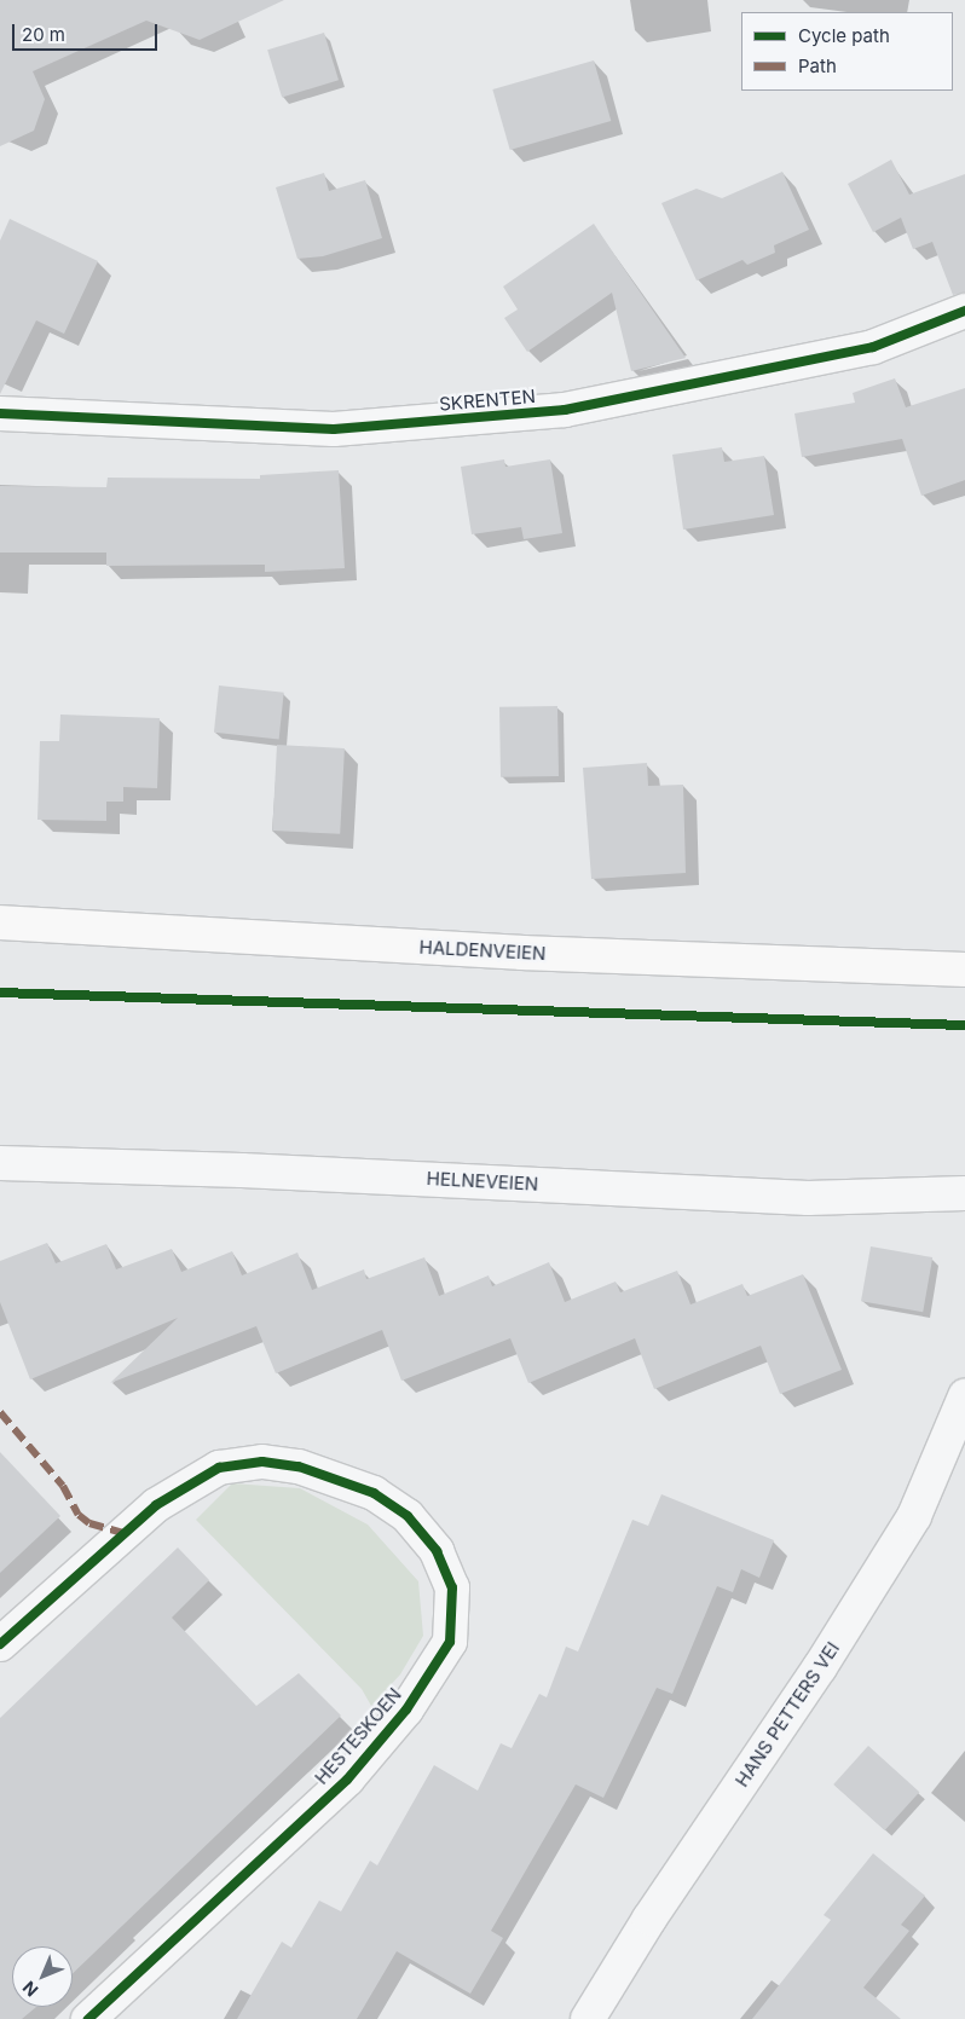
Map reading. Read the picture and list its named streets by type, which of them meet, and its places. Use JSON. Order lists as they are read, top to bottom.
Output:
{
  "streets": {
    "main road": ["HALDENVEIEN"],
    "street": [
      "SKRENTEN",
      "HELNEVEIEN",
      "HANS PETTERS VEI",
      "HESTESKOEN"
    ]
  },
  "legend": ["Cycle path", "Path"],
  "scale_bar": "20 m",
  "north": "bottom left"
}
